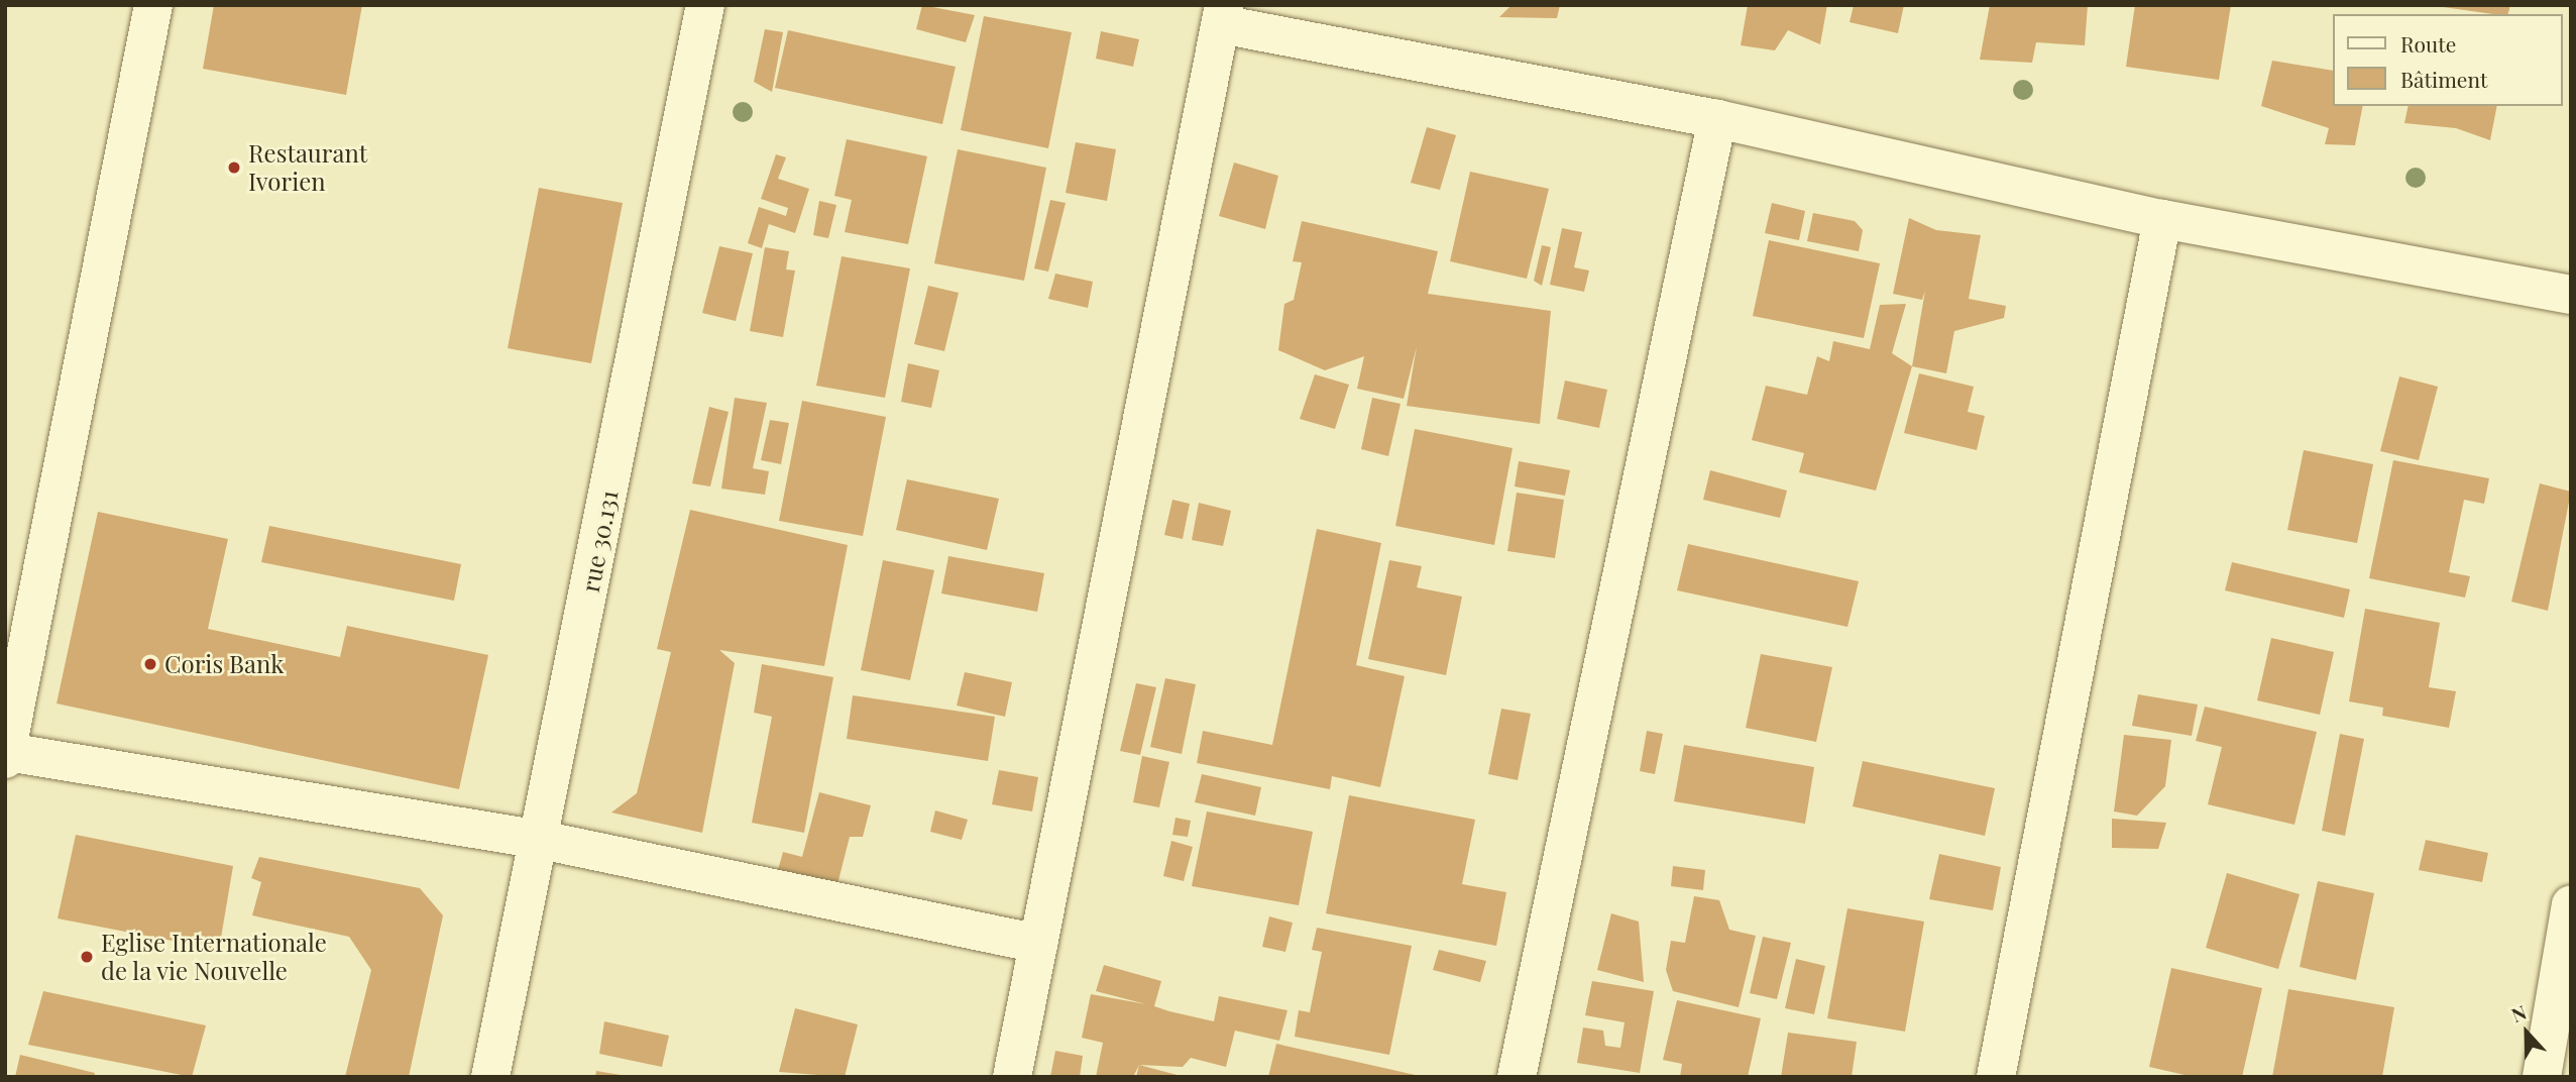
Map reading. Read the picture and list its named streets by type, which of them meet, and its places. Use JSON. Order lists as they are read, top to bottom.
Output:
{
  "streets": {
    "street": ["rue 30.131"]
  },
  "places": ["Restaurant Ivorien", "Coris Bank", "Eglise Internationale de la vie Nouvelle"],
  "legend": ["Route", "Bâtiment"],
  "north": "top"
}
